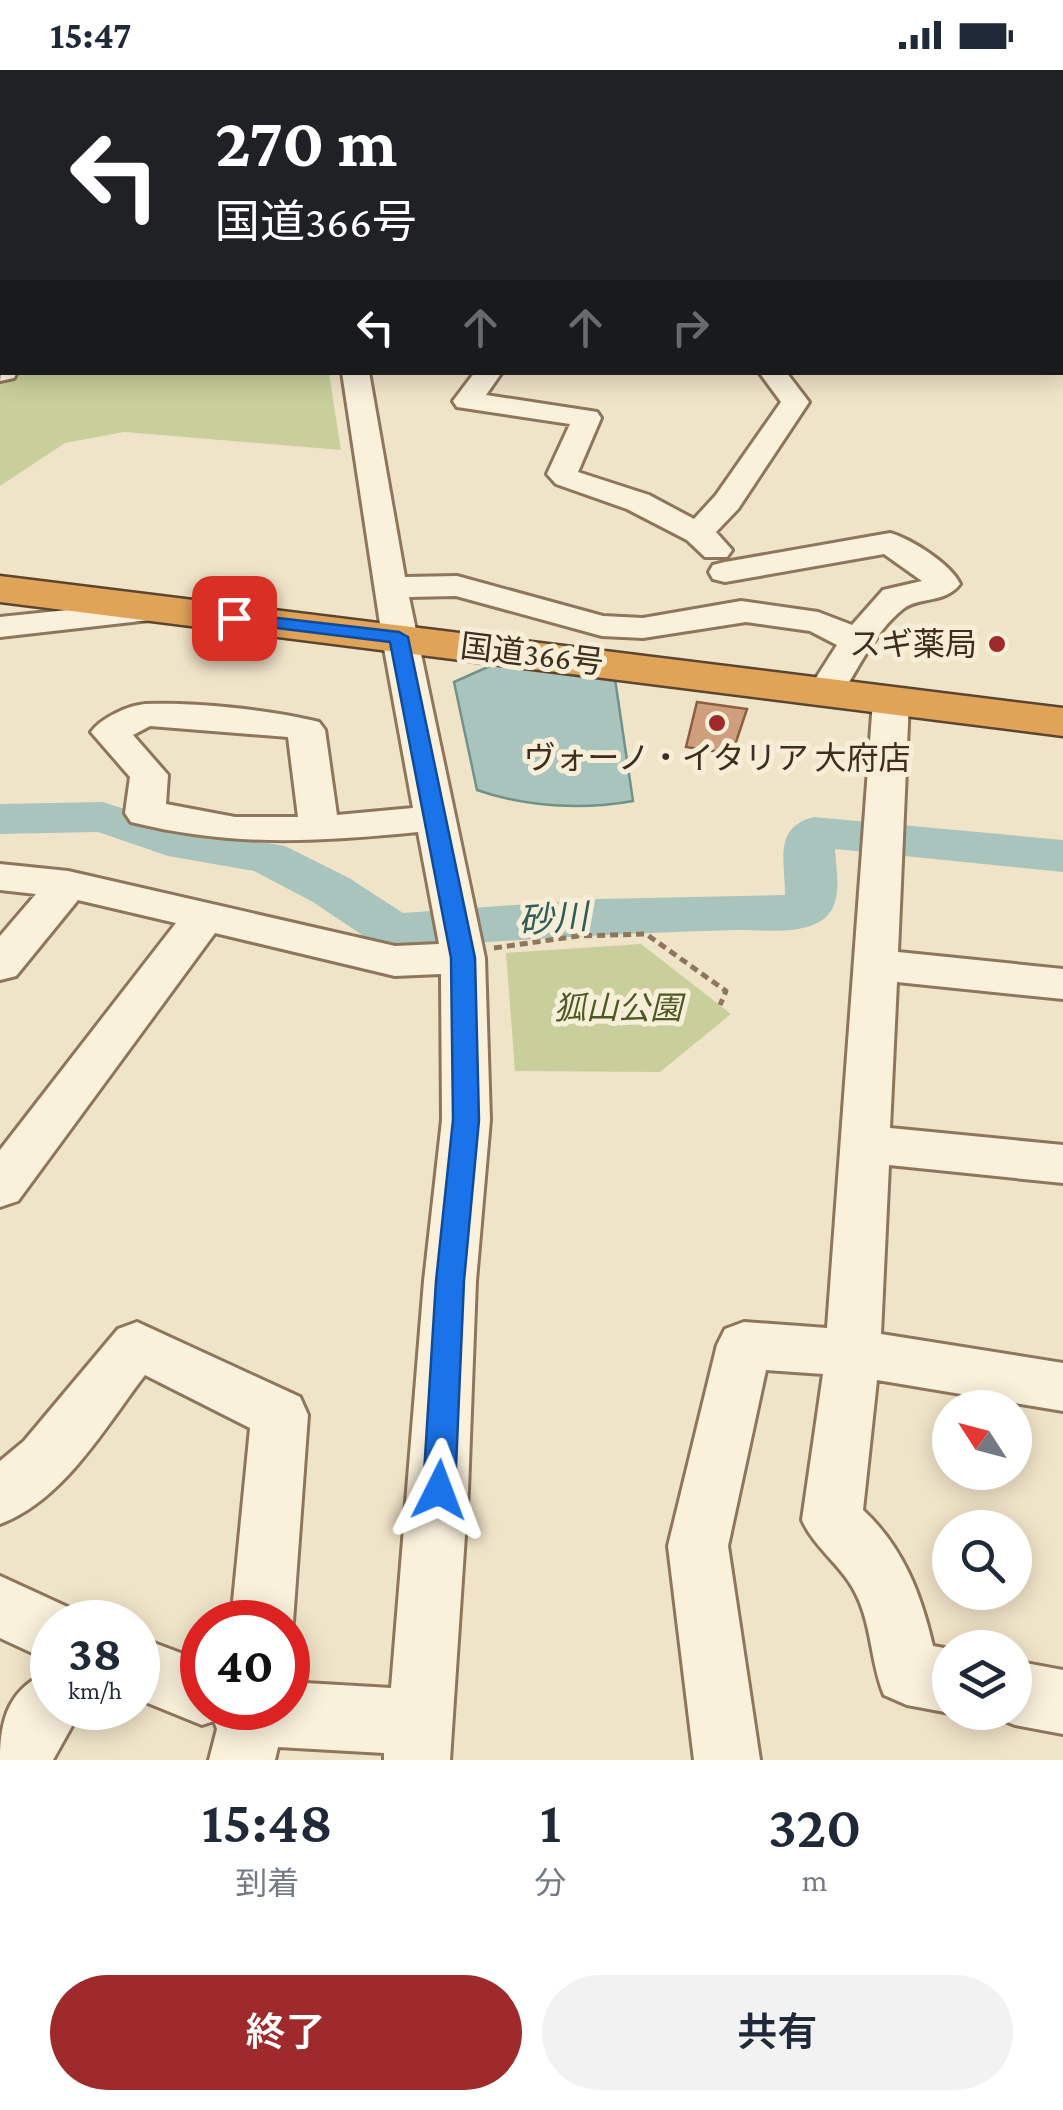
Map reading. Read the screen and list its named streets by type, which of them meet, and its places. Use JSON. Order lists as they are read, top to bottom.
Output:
{
  "streets": {
    "highway": ["国道366号"]
  },
  "water": ["砂川"],
  "parks": ["狐山公園"],
  "places": ["スギ薬局", "ヴォーノ・イタリア 大府店"],
  "north": "top left",
  "page": {
    "status": "15:47",
    "turn": ["270 m", "国道366号"],
    "speed": "38 km/h",
    "limit": "40",
    "eta": [
      "15:48",
      "到着",
      "1",
      "分",
      "320",
      "m"
    ],
    "buttons": ["終了", "共有"]
  }
}
